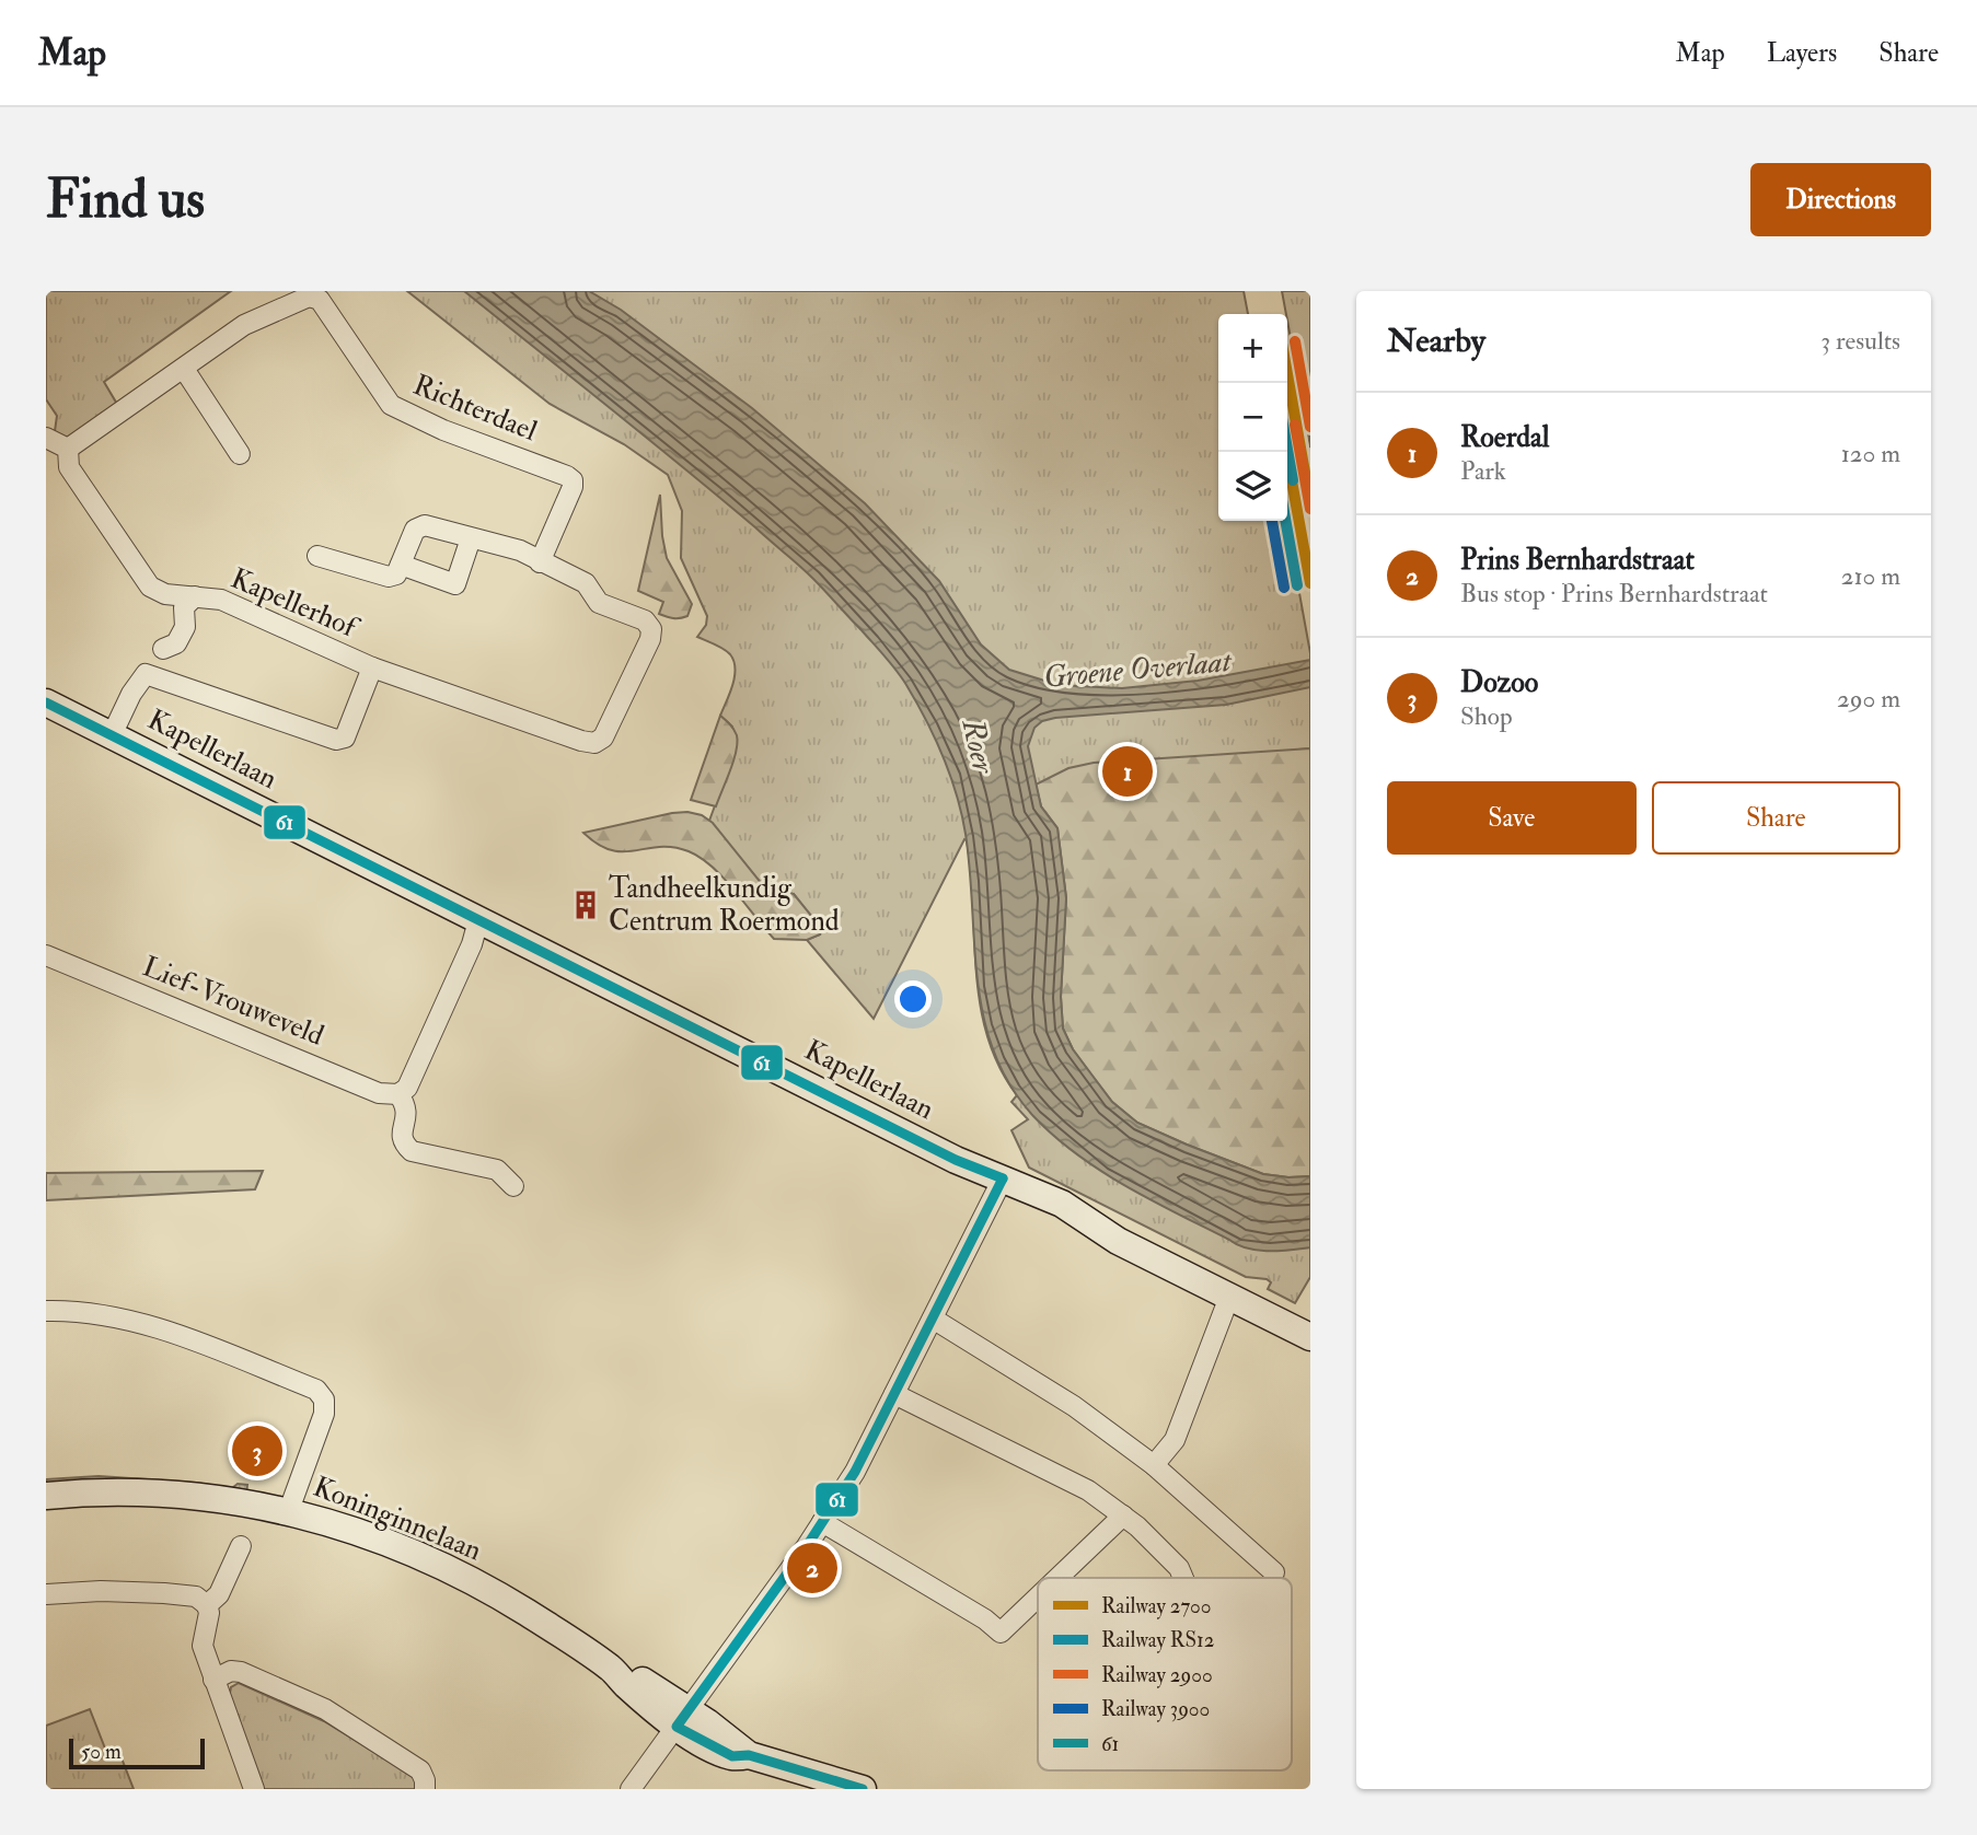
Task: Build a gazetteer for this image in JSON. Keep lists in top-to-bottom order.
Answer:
{
  "streets": {
    "street": [
      "Richterdael",
      "Kapellerhof",
      "Kapellerlaan",
      "Lief-Vrouweveld",
      "Koninginnelaan"
    ]
  },
  "crossings": [
    ["Richterdael", "Kapellerhof"],
    ["Kapellerhof", "Kapellerlaan"]
  ],
  "water": ["Groene Overlaat", "Roer"],
  "places": {
    "building": ["Tandheelkundig Centrum Roermond"]
  },
  "lines": [
    "rail line 2900",
    "rail line 2700",
    "rail line RS12",
    "rail line 3900",
    "transit line 61"
  ],
  "legend": [
    "Railway 2700",
    "Railway RS12",
    "Railway 2900",
    "Railway 3900",
    "61"
  ],
  "scale_bar": "50 m",
  "page": {
    "header": "Map",
    "nav": ["Map", "Layers", "Share"],
    "buttons": [
      "Directions",
      ["Save", "Share"]
    ],
    "title": "Find us",
    "heading": ["Nearby", "3 results"],
    "map_buttons": ["+", "−"],
    "list": [
      {
        "mark": "1",
        "name": "Roerdal",
        "note": "Park",
        "value": "120 m"
      },
      {
        "mark": "2",
        "name": "Prins Bernhardstraat",
        "note": "Bus stop · Prins Bernhardstraat",
        "value": "210 m"
      },
      {
        "mark": "3",
        "name": "Dozoo",
        "note": "Shop",
        "value": "290 m"
      }
    ],
    "pins": ["1", "3", "2"],
    "scale": "50 m"
  }
}
